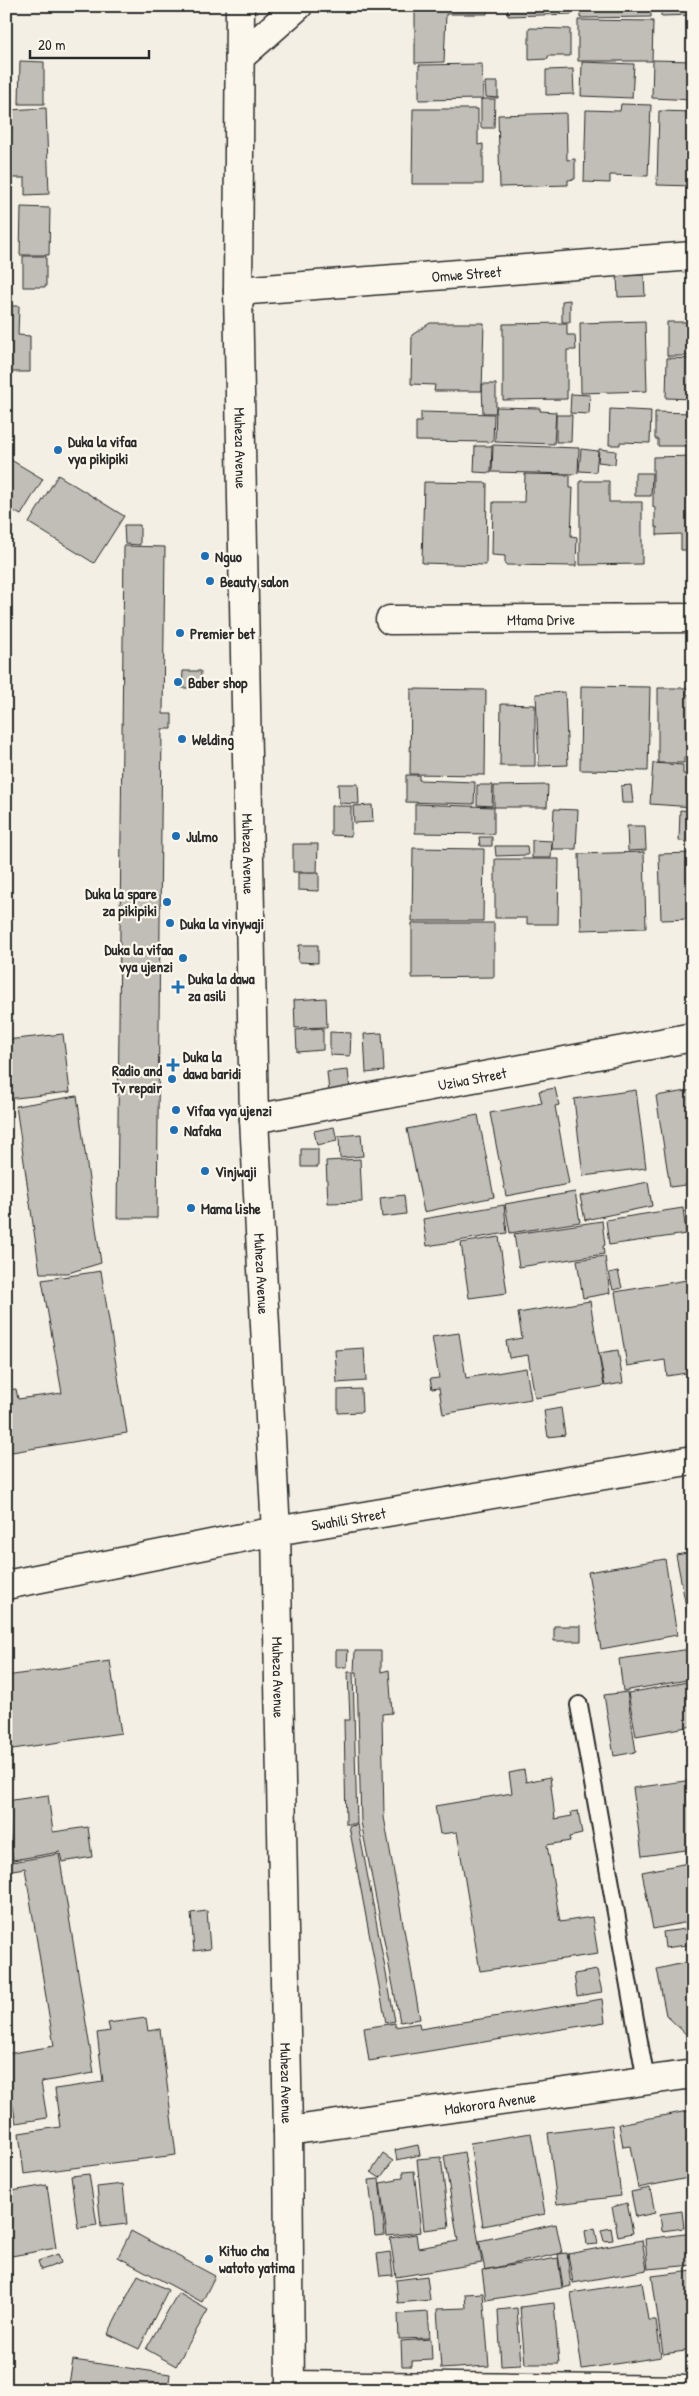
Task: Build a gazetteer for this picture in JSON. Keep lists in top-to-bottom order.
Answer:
{
  "streets": {
    "street": [
      "Omwe Street",
      "Muheza Avenue",
      "Mtama Drive",
      "Uziwa Street",
      "Swahili Street",
      "Makorora Avenue"
    ]
  },
  "crossings": [
    ["Omwe Street", "Muheza Avenue"],
    ["Muheza Avenue", "Uziwa Street"],
    ["Muheza Avenue", "Swahili Street"],
    ["Muheza Avenue", "Makorora Avenue"]
  ],
  "places": {
    "other": [
      "Duka la vifaa vya pikipiki",
      "Nguo",
      "Beauty salon",
      "Premier bet",
      "Baber shop",
      "Welding",
      "Julmo",
      "Duka la spare za pikipiki",
      "Duka la vinywaji",
      "Duka la vifaa vya ujenzi",
      "Radio and Tv repair",
      "Vifaa vya ujenzi",
      "Nafaka",
      "Vinjwaji",
      "Mama lishe",
      "Kituo cha watoto yatima"
    ],
    "health": ["Duka la dawa za asili", "Duka la dawa baridi"]
  },
  "scale_bar": "20 m"
}
